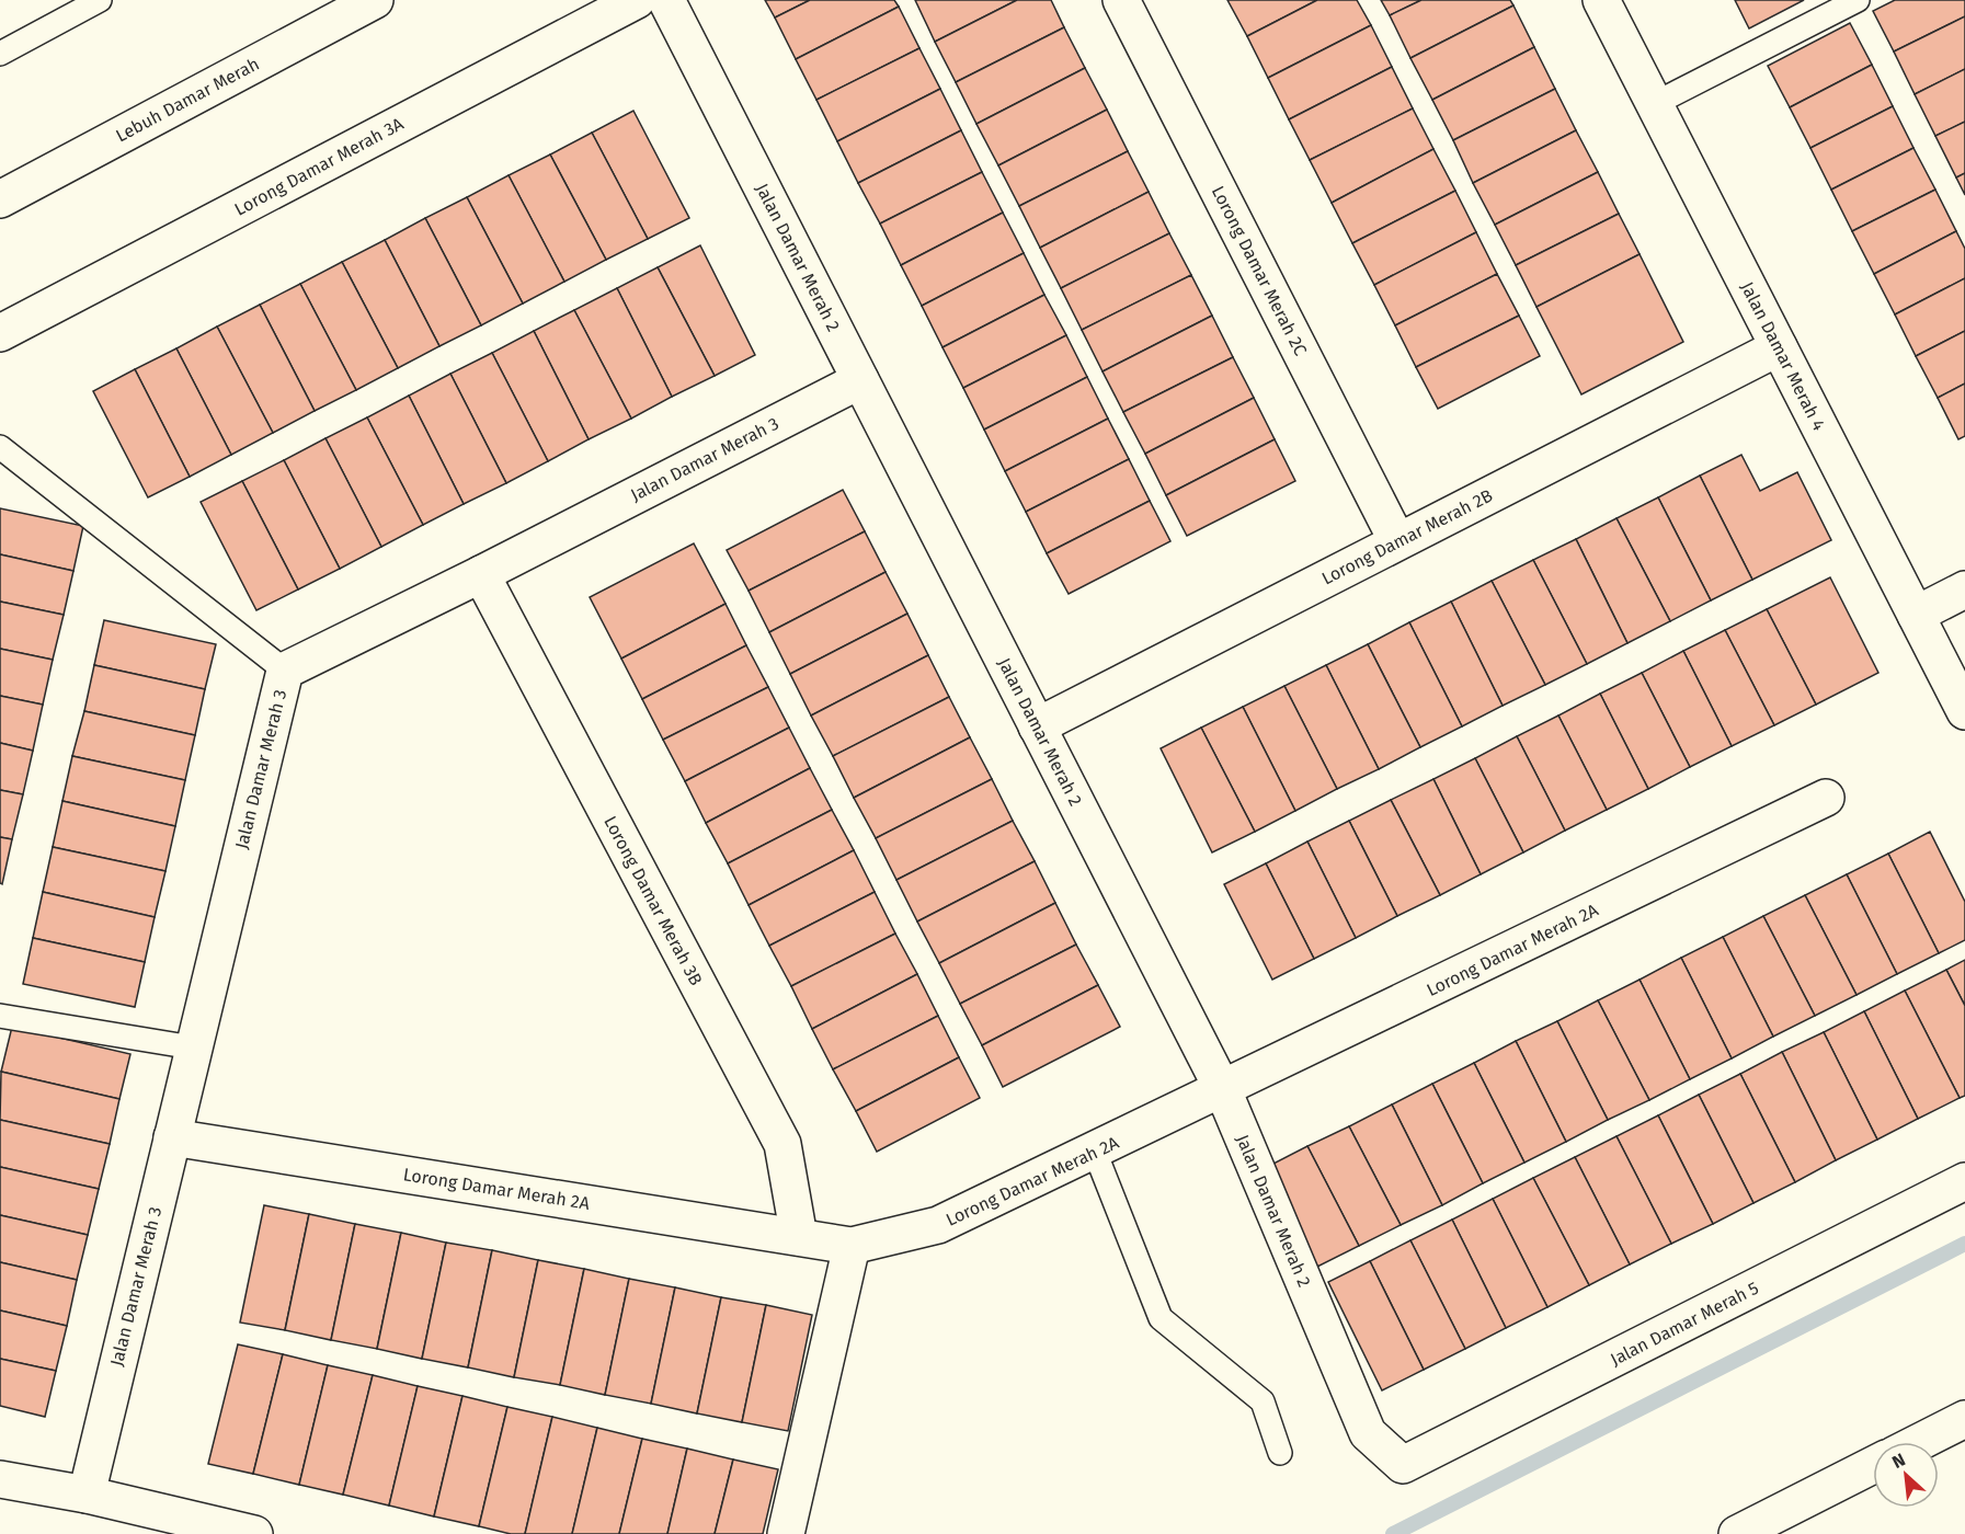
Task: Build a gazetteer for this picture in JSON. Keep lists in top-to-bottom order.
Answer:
{
  "streets": {
    "street": [
      "Lebuh Damar Merah",
      "Lorong Damar Merah 3A",
      "Jalan Damar Merah 2",
      "Lorong Damar Merah 2C",
      "Jalan Damar Merah 4",
      "Jalan Damar Merah 3",
      "Lorong Damar Merah 2B",
      "Lorong Damar Merah 3B",
      "Lorong Damar Merah 2A",
      "Jalan Damar Merah 5"
    ]
  },
  "crossings": [
    ["Jalan Damar Merah 2", "Jalan Damar Merah 3"],
    ["Jalan Damar Merah 2", "Lorong Damar Merah 2B"],
    ["Jalan Damar Merah 2", "Lorong Damar Merah 2A"],
    ["Jalan Damar Merah 2", "Jalan Damar Merah 5"],
    ["Lorong Damar Merah 2C", "Lorong Damar Merah 2B"],
    ["Jalan Damar Merah 4", "Lorong Damar Merah 2B"],
    ["Jalan Damar Merah 3", "Lorong Damar Merah 3B"],
    ["Jalan Damar Merah 3", "Lorong Damar Merah 2A"],
    ["Lorong Damar Merah 3B", "Lorong Damar Merah 2A"]
  ],
  "north": "top left"
}
